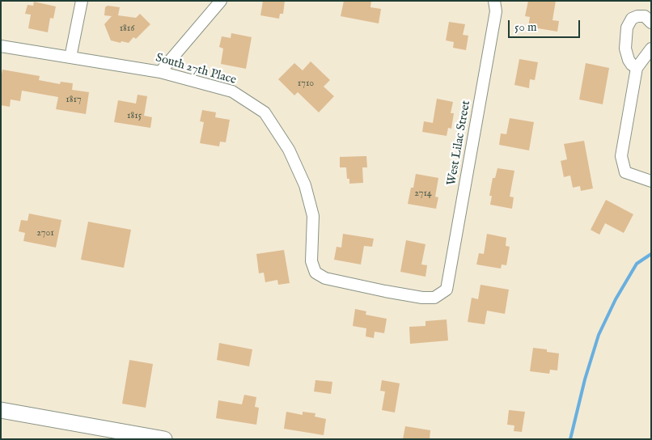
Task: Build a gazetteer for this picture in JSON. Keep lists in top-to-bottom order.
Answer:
{
  "streets": {
    "street": ["South 27th Place", "West Lilac Street"]
  },
  "crossings": [
    ["South 27th Place", "West Lilac Street"]
  ],
  "house_numbers": [
    "1816",
    "1710",
    "1817",
    "1815",
    "2714",
    "2701"
  ],
  "scale_bar": "50 m"
}
